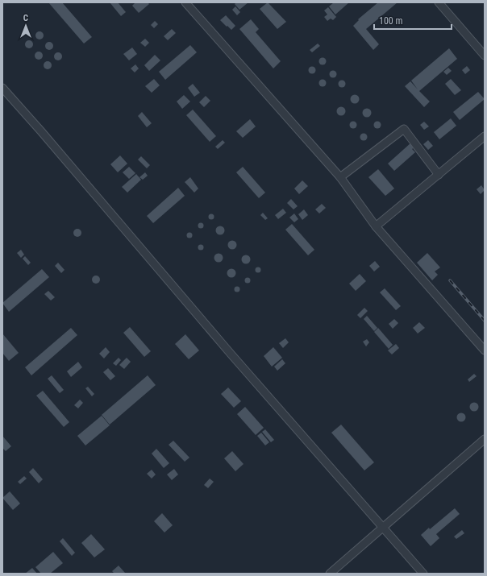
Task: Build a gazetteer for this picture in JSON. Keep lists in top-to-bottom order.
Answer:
{
  "scale_bar": "100 m",
  "north": "top"
}
